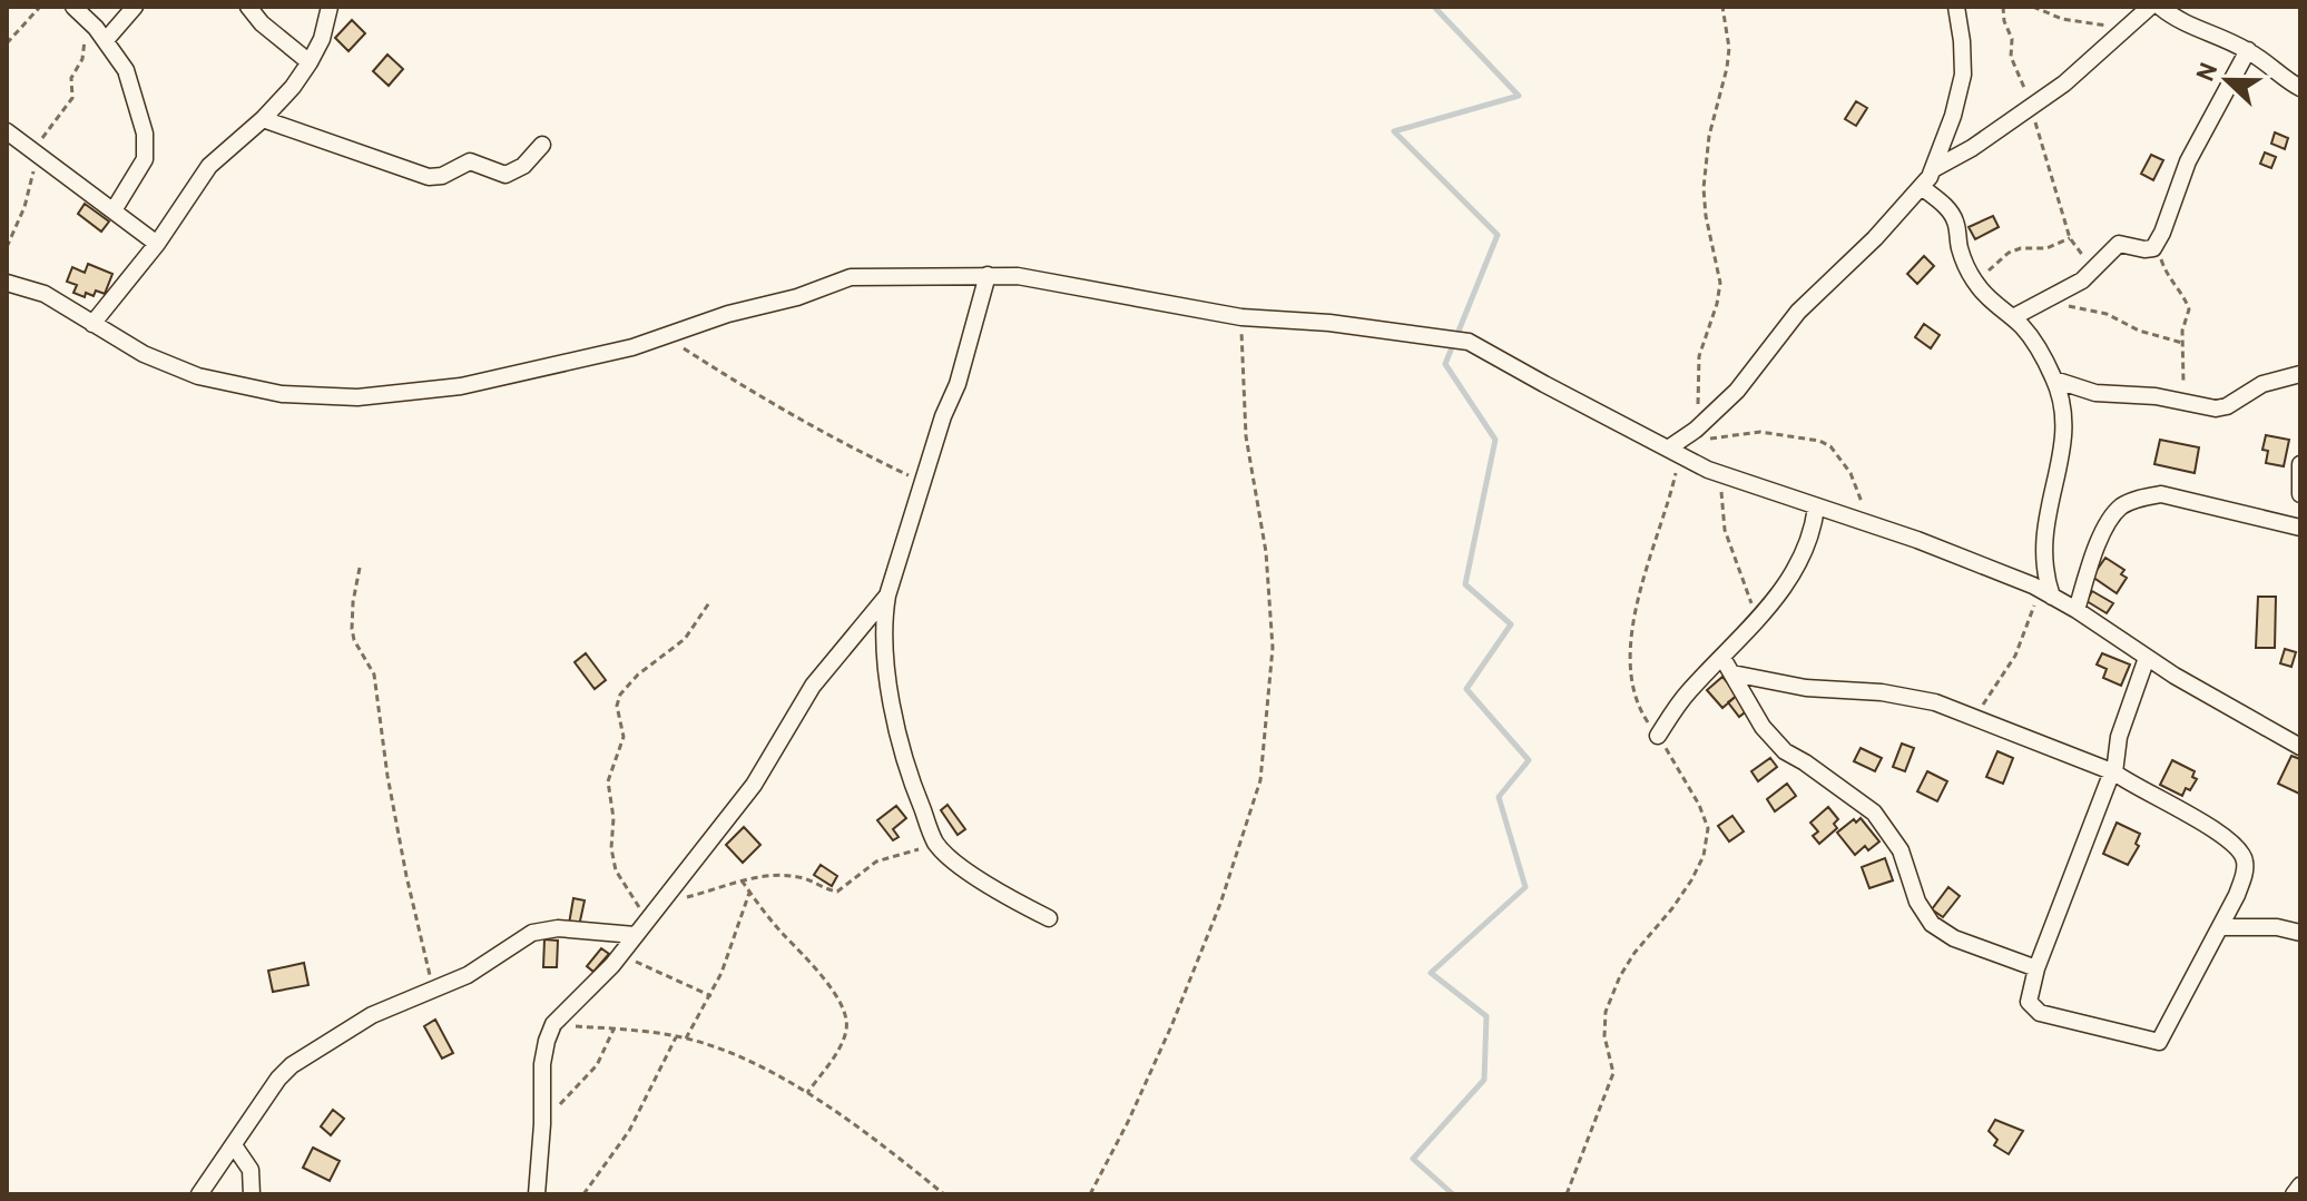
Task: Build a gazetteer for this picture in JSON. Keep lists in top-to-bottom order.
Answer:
{
  "north": "left"
}
